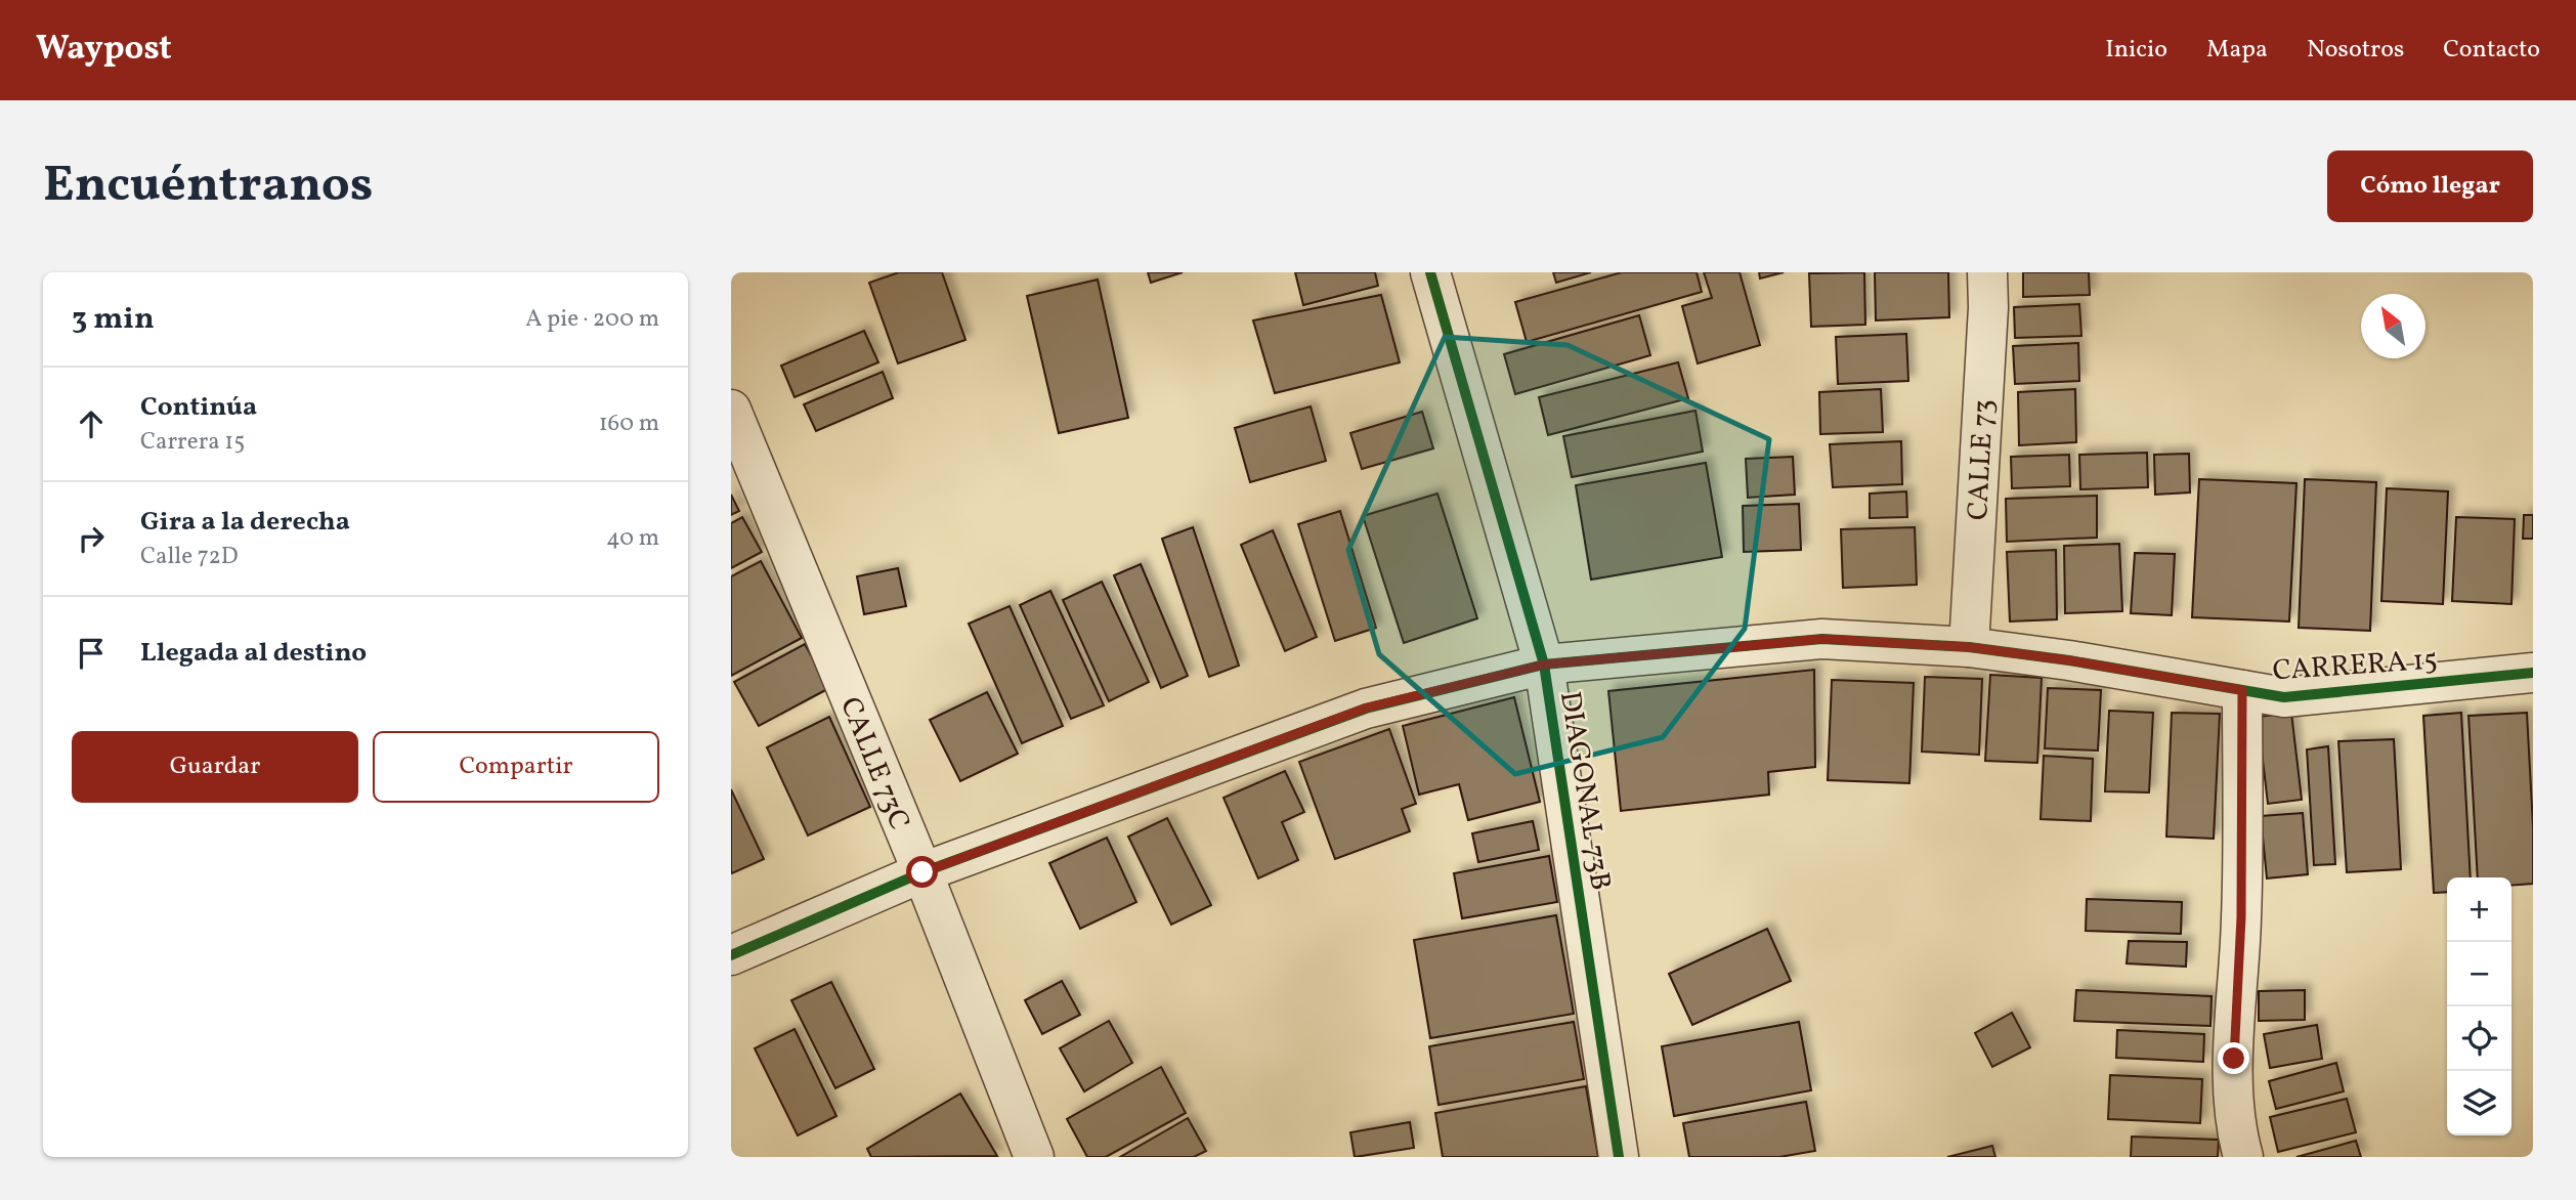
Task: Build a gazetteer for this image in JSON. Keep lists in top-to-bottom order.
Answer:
{
  "streets": {
    "street": [
      "CALLE 73",
      "CARRERA 15",
      "CALLE 73C",
      "DIAGONAL 73B"
    ]
  },
  "crossings": [
    ["CALLE 73", "CARRERA 15"],
    ["CARRERA 15", "CALLE 73C"],
    ["CARRERA 15", "DIAGONAL 73B"]
  ],
  "north": "top left",
  "page": {
    "header": "Waypost",
    "nav": [
      "Inicio",
      "Mapa",
      "Nosotros",
      "Contacto"
    ],
    "buttons": [
      "Cómo llegar",
      ["Guardar", "Compartir"]
    ],
    "title": "Encuéntranos",
    "heading": ["3 min", "A pie · 200 m"],
    "list": [
      ["Continúa", "Carrera 15", "160 m"],
      ["Gira a la derecha", "Calle 72D", "40 m"],
      "Llegada al destino"
    ],
    "map_buttons": ["+", "−"]
  }
}
